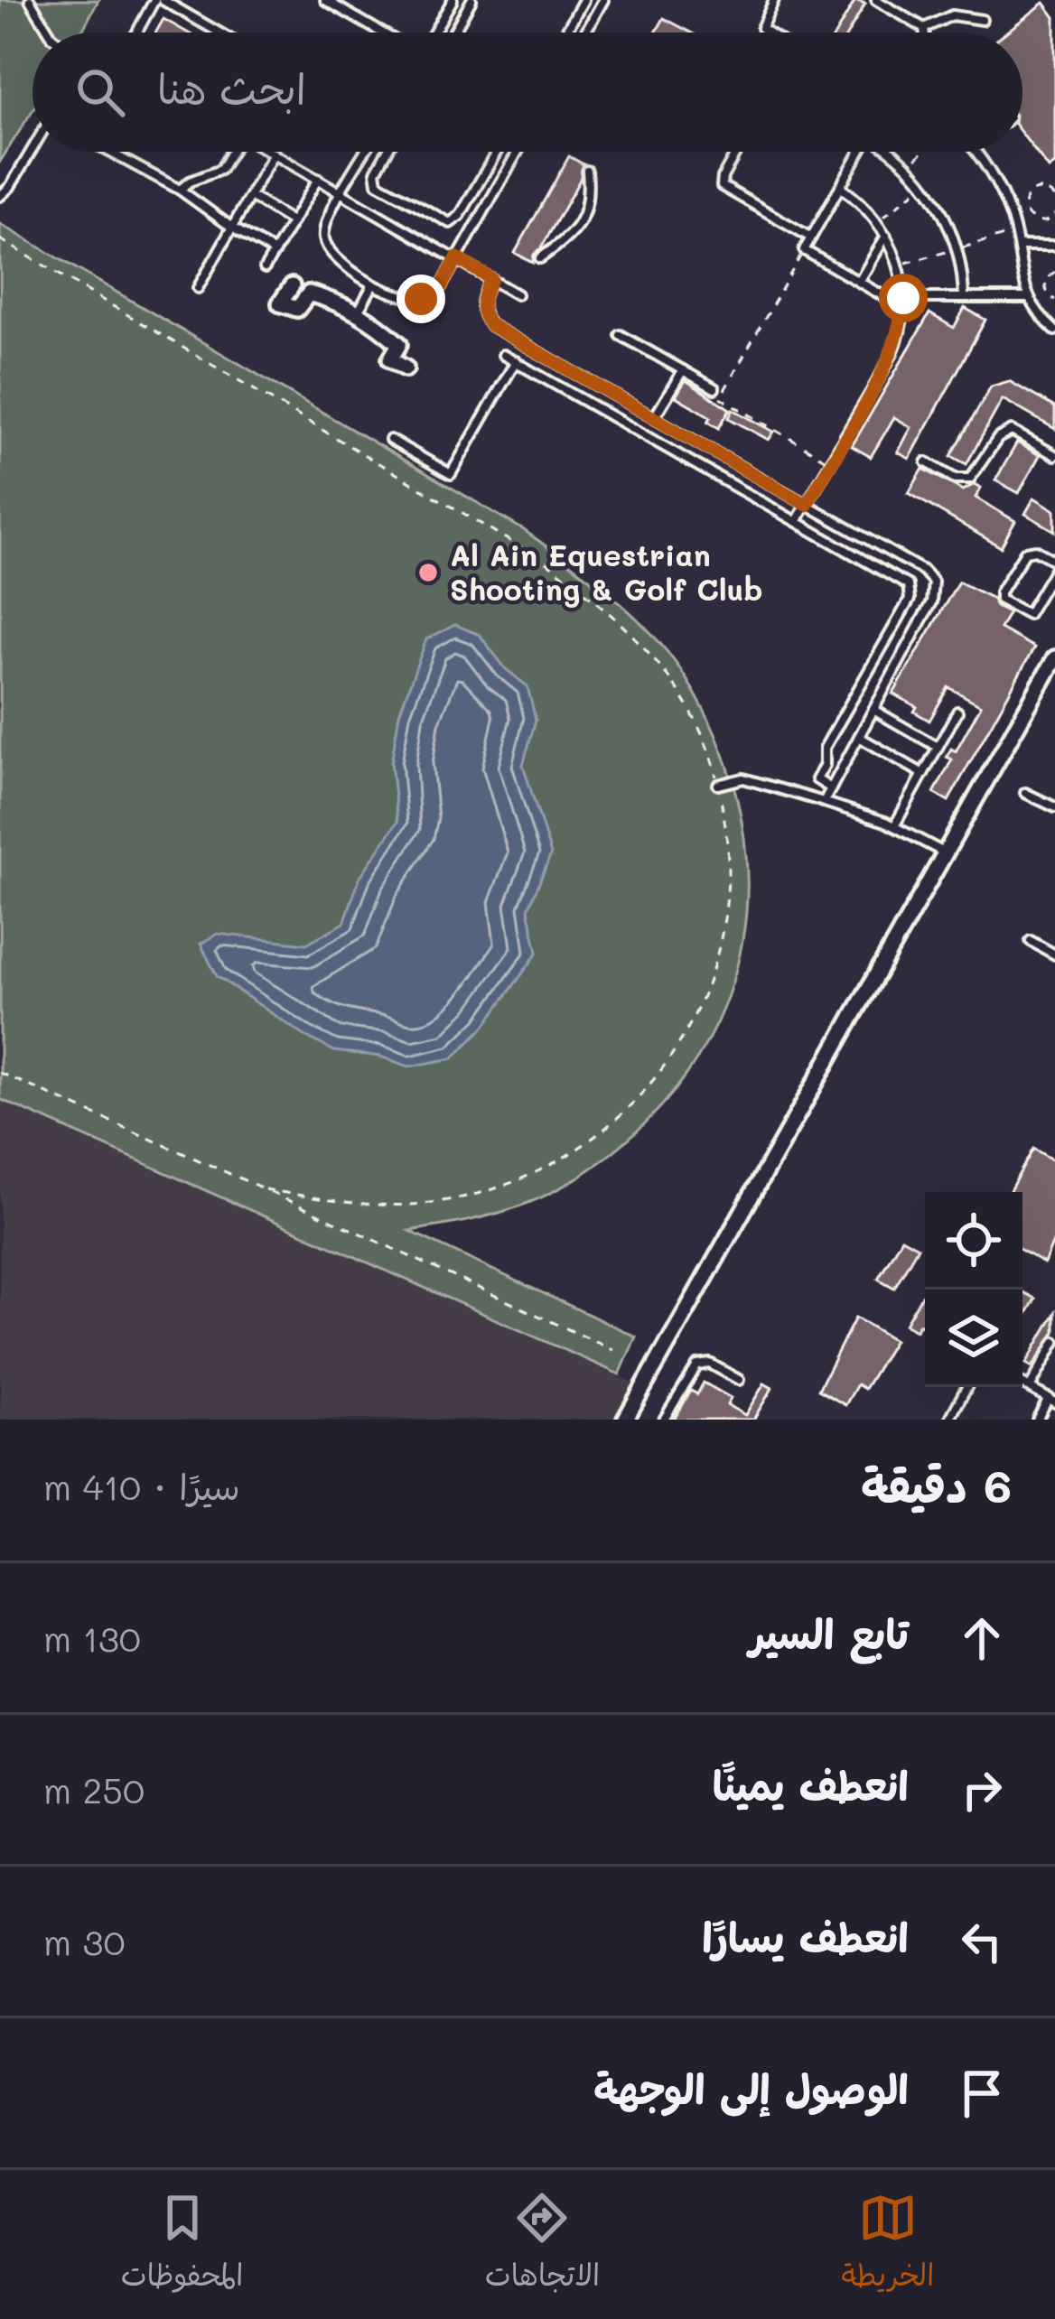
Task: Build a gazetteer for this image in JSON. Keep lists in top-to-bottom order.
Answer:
{
  "places": ["Al Ain Equestrian Shooting & Golf Club"],
  "page": {
    "search": "ابحث هنا",
    "heading": ["6 دقيقة", "سيرًا · 410 m"],
    "list": [
      ["تابع السير", "130 m"],
      ["انعطف يمينًا", "250 m"],
      ["انعطف يسارًا", "30 m"],
      "الوصول إلى الوجهة"
    ],
    "nav": ["الخريطة", "الاتجاهات", "المحفوظات"]
  }
}
